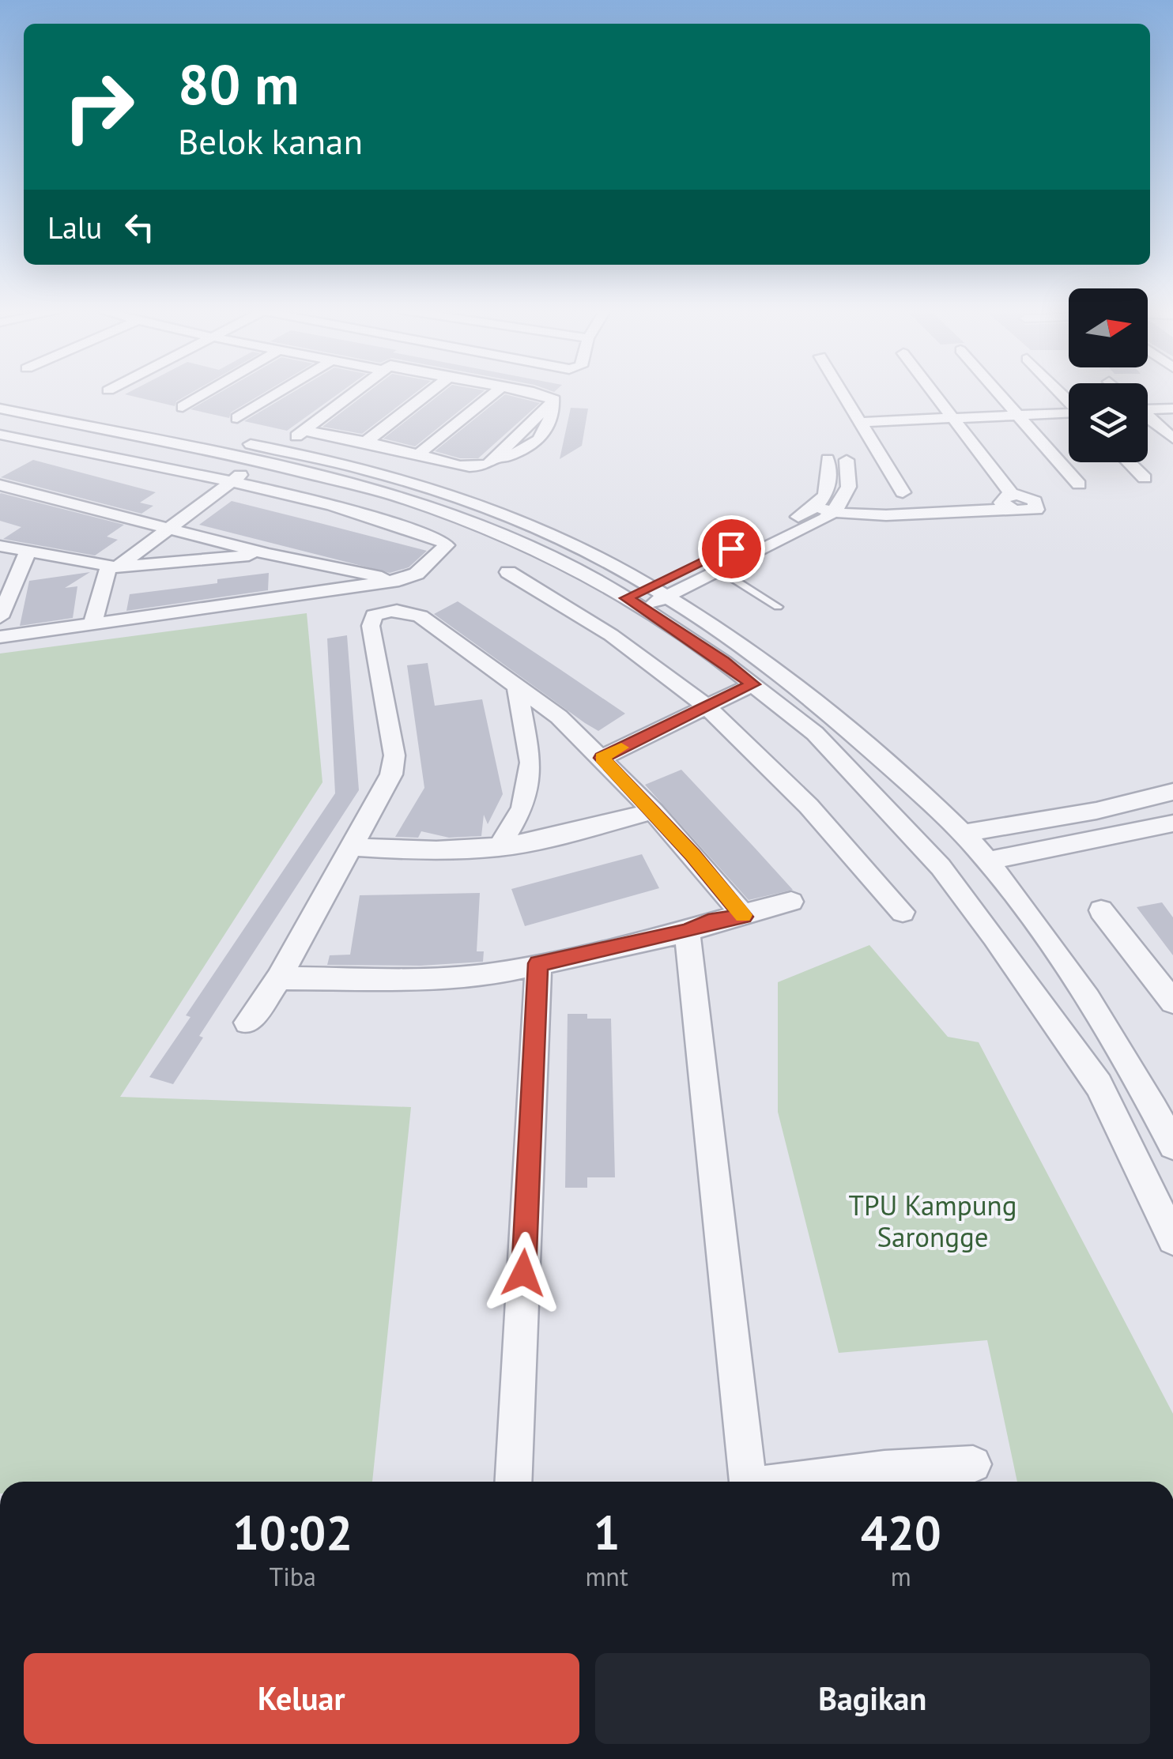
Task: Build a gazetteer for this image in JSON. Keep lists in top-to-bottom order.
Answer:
{
  "parks": ["TPU Kampung Sarongge"],
  "north": "right",
  "page": {
    "turn": ["80 m", "Belok kanan"],
    "then": "Lalu",
    "eta": [
      "10:02",
      "Tiba",
      "1",
      "mnt",
      "420",
      "m"
    ],
    "buttons": ["Keluar", "Bagikan"]
  }
}
